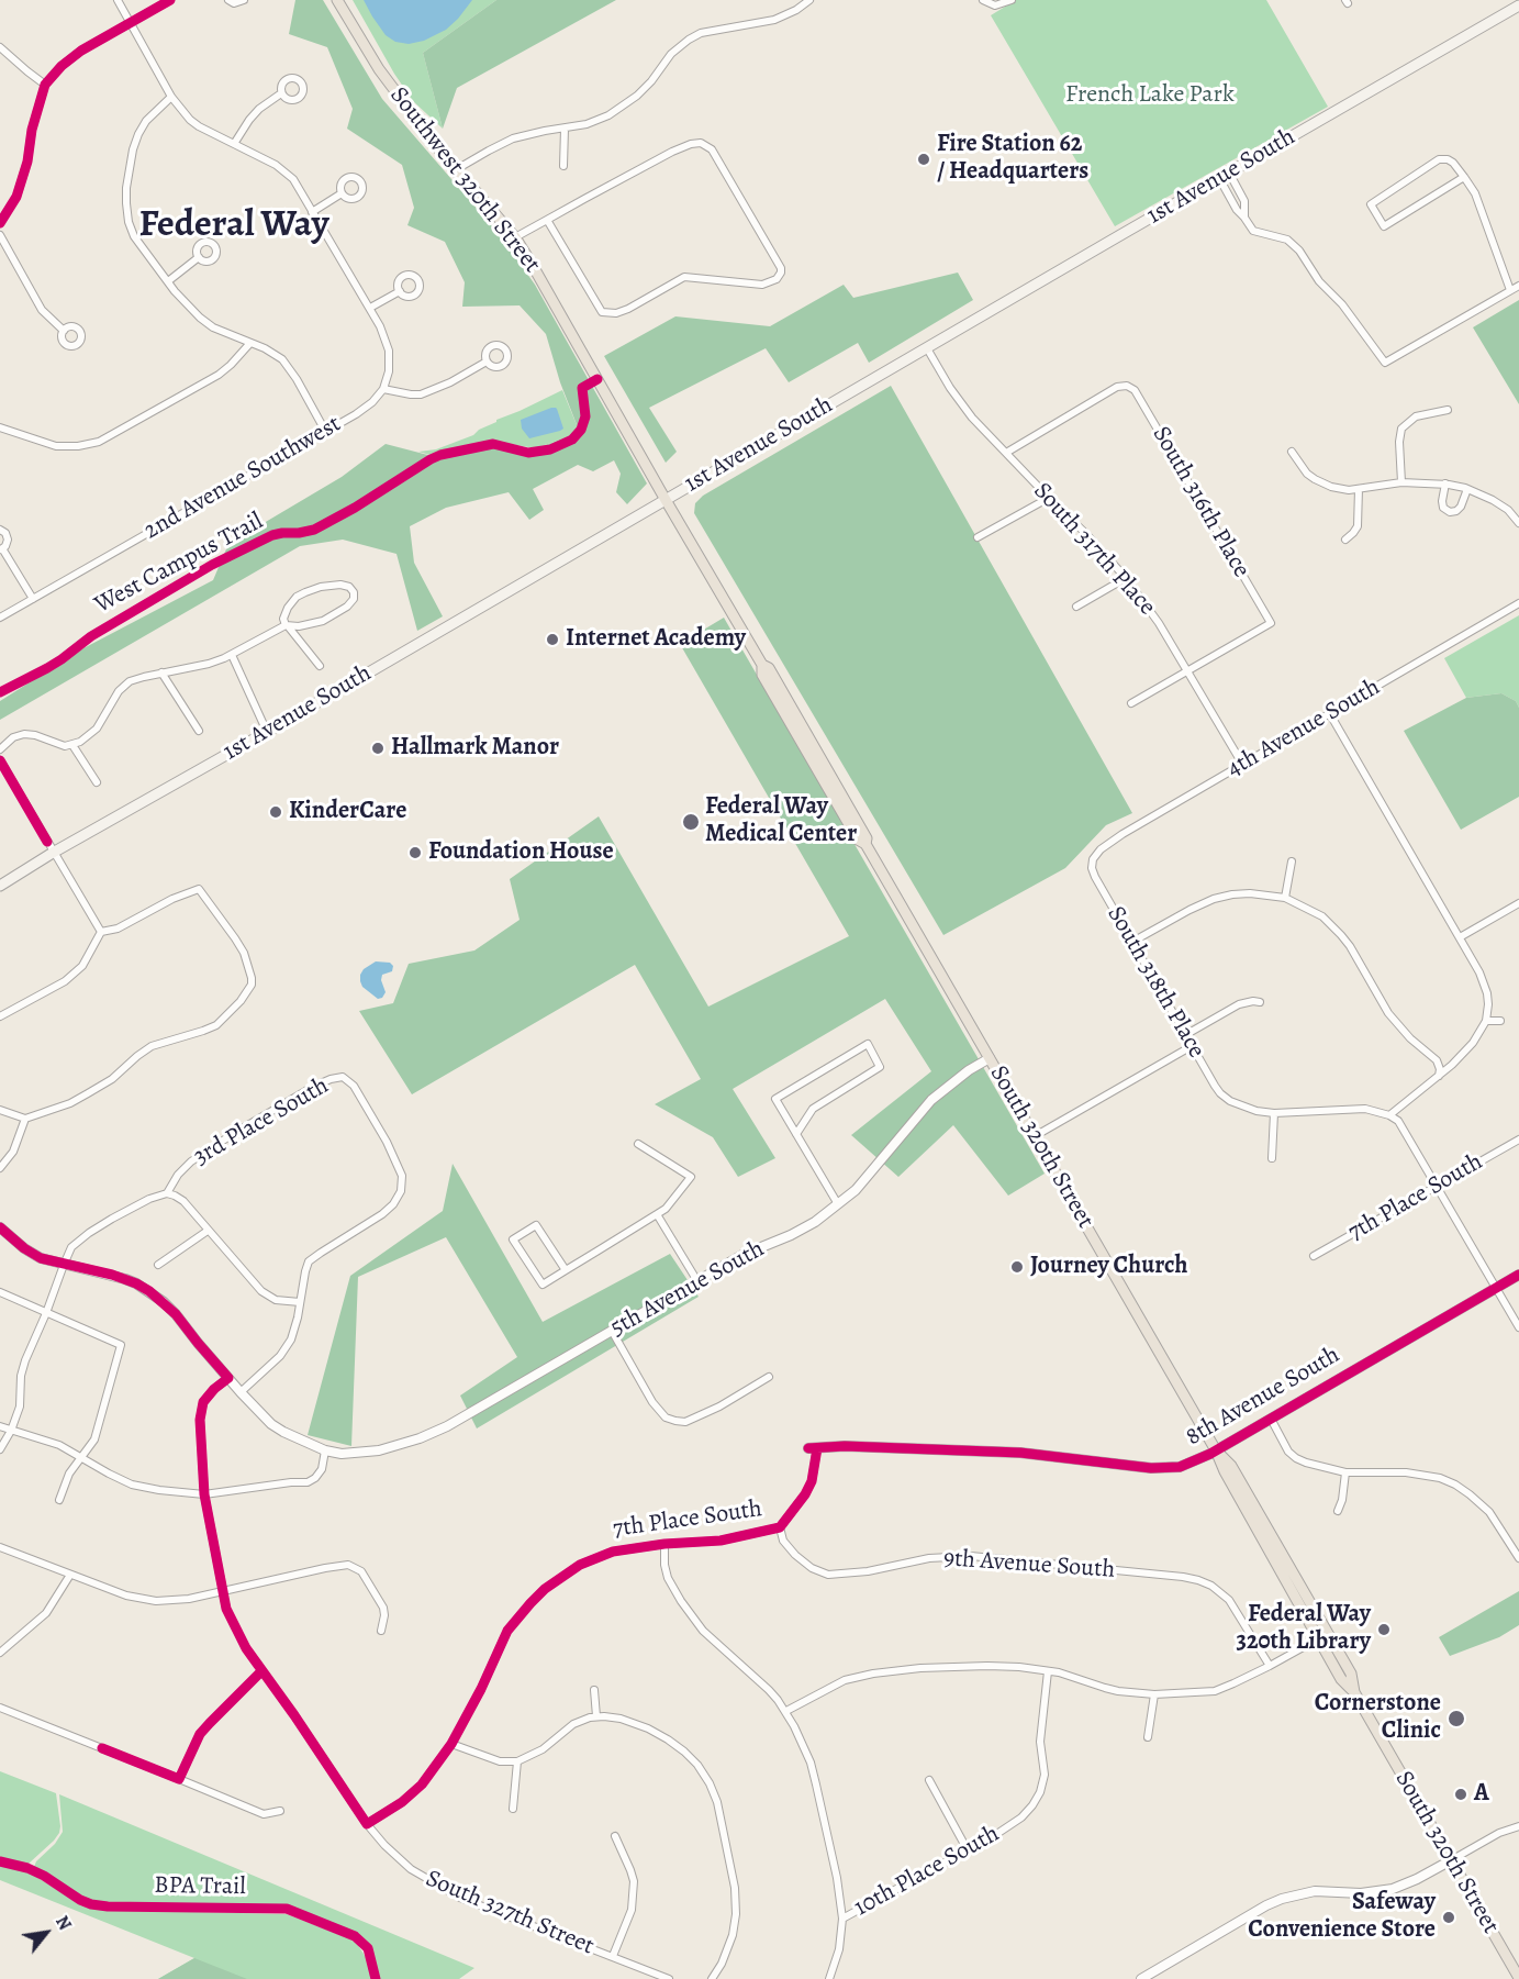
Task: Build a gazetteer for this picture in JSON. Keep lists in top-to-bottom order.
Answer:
{
  "streets": {
    "main road": ["1st Avenue South", "Southwest 320th Street", "South 320th Street"],
    "street": [
      "2nd Avenue Southwest",
      "South 316th Place",
      "South 317th Place",
      "4th Avenue South",
      "South 318th Place",
      "3rd Place South",
      "7th Place South",
      "5th Avenue South",
      "8th Avenue South",
      "9th Avenue South",
      "10th Place South",
      "South 327th Street"
    ],
    "cycle path": ["West Campus Trail", "BPA Trail"]
  },
  "crossings": [
    ["1st Avenue South", "Southwest 320th Street"],
    ["1st Avenue South", "South 317th Place"],
    ["1st Avenue South", "South 320th Street"],
    ["Southwest 320th Street", "South 320th Street"],
    ["South 316th Place", "South 317th Place"],
    ["South 317th Place", "4th Avenue South"],
    ["4th Avenue South", "South 318th Place"],
    ["South 320th Street", "5th Avenue South"],
    ["South 320th Street", "8th Avenue South"],
    ["7th Place South", "8th Avenue South"],
    ["7th Place South", "9th Avenue South"],
    ["7th Place South", "South 327th Street"],
    ["5th Avenue South", "South 327th Street"]
  ],
  "districts": ["Federal Way"],
  "parks": ["French Lake Park"],
  "places": [
    "Fire Station 62 / Headquarters",
    "Internet Academy",
    "Hallmark Manor",
    "KinderCare",
    "Federal Way Medical Center",
    "Foundation House",
    "Journey Church",
    "Federal Way 320th Library",
    "Cornerstone Clinic",
    "A",
    "Safeway Convenience Store"
  ],
  "north": "top right"
}
